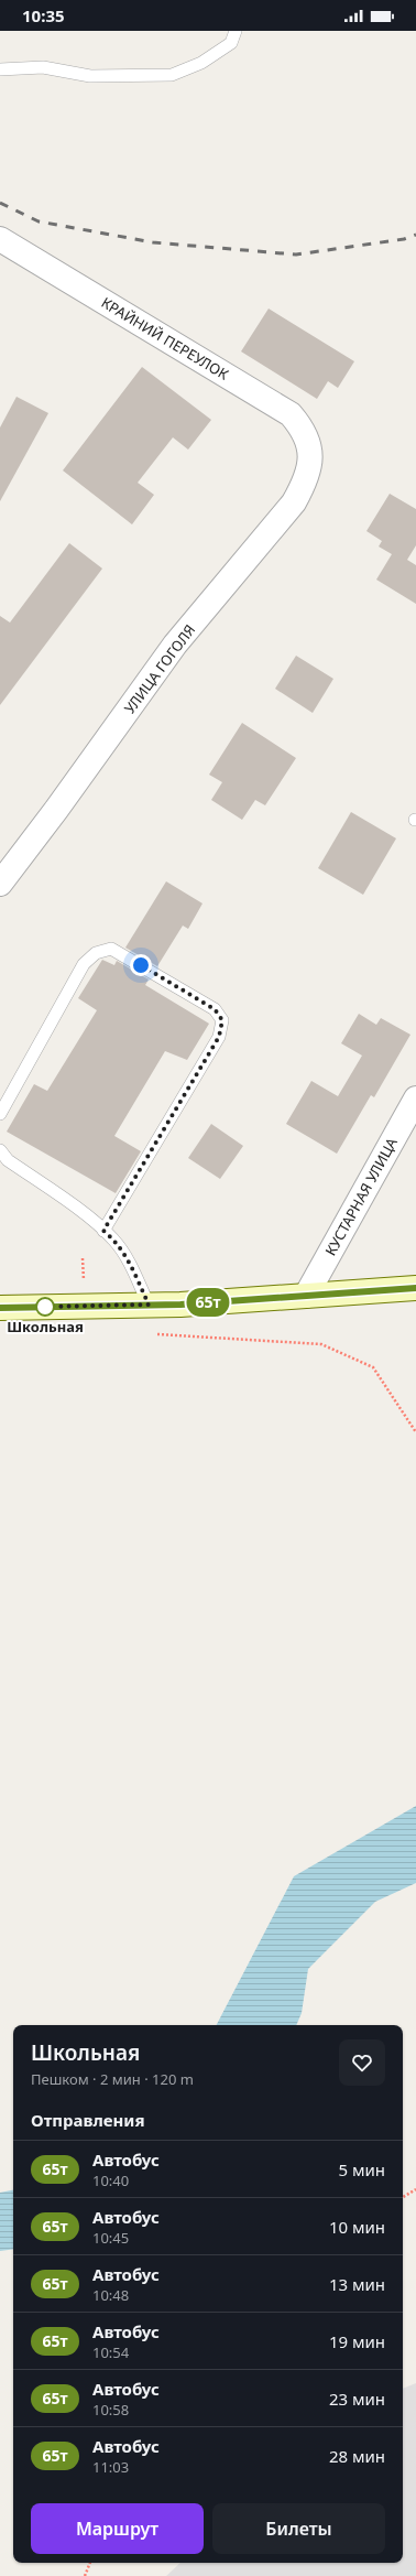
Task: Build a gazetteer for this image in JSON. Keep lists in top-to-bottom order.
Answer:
{
  "streets": {
    "street": ["КРАЙНИЙ ПЕРЕУЛОК", "УЛИЦА ГОГОЛЯ", "КУСТАРНАЯ УЛИЦА"]
  },
  "crossings": [
    ["КРАЙНИЙ ПЕРЕУЛОК", "УЛИЦА ГОГОЛЯ"]
  ],
  "places": ["Школьная"],
  "lines": ["bus line 65т"],
  "page": {
    "status": "10:35",
    "on_map": "65т",
    "heading": [
      ["Школьная", "Пешком · 2 мин · 120 m"],
      "Отправления"
    ],
    "list": [
      {
        "mark": "65т",
        "name": "Автобус",
        "note": "10:40",
        "value": "5 мин"
      },
      {
        "mark": "65т",
        "name": "Автобус",
        "note": "10:45",
        "value": "10 мин"
      },
      {
        "mark": "65т",
        "name": "Автобус",
        "note": "10:48",
        "value": "13 мин"
      },
      {
        "mark": "65т",
        "name": "Автобус",
        "note": "10:54",
        "value": "19 мин"
      },
      {
        "mark": "65т",
        "name": "Автобус",
        "note": "10:58",
        "value": "23 мин"
      },
      {
        "mark": "65т",
        "name": "Автобус",
        "note": "11:03",
        "value": "28 мин"
      }
    ],
    "buttons": ["Маршрут", "Билеты"]
  }
}
